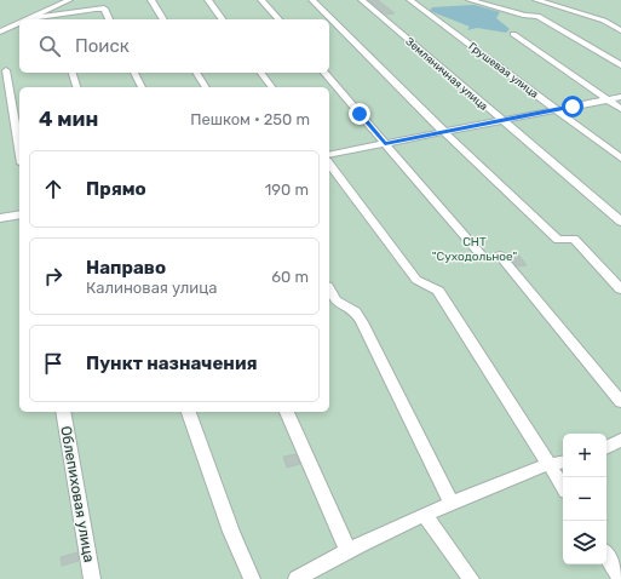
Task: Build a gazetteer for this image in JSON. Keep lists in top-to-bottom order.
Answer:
{
  "streets": {
    "street": ["Грушевая улица", "Земляничная улица", "Облепиховая улица"]
  },
  "parks": ["СНТ \"Суходольное\""],
  "page": {
    "search": "Поиск",
    "heading": ["4 мин", "Пешком · 250 m"],
    "list": [
      ["Прямо", "190 m"],
      ["Направо", "Калиновая улица", "60 m"],
      "Пункт назначения"
    ],
    "map_buttons": ["+", "−"]
  }
}
